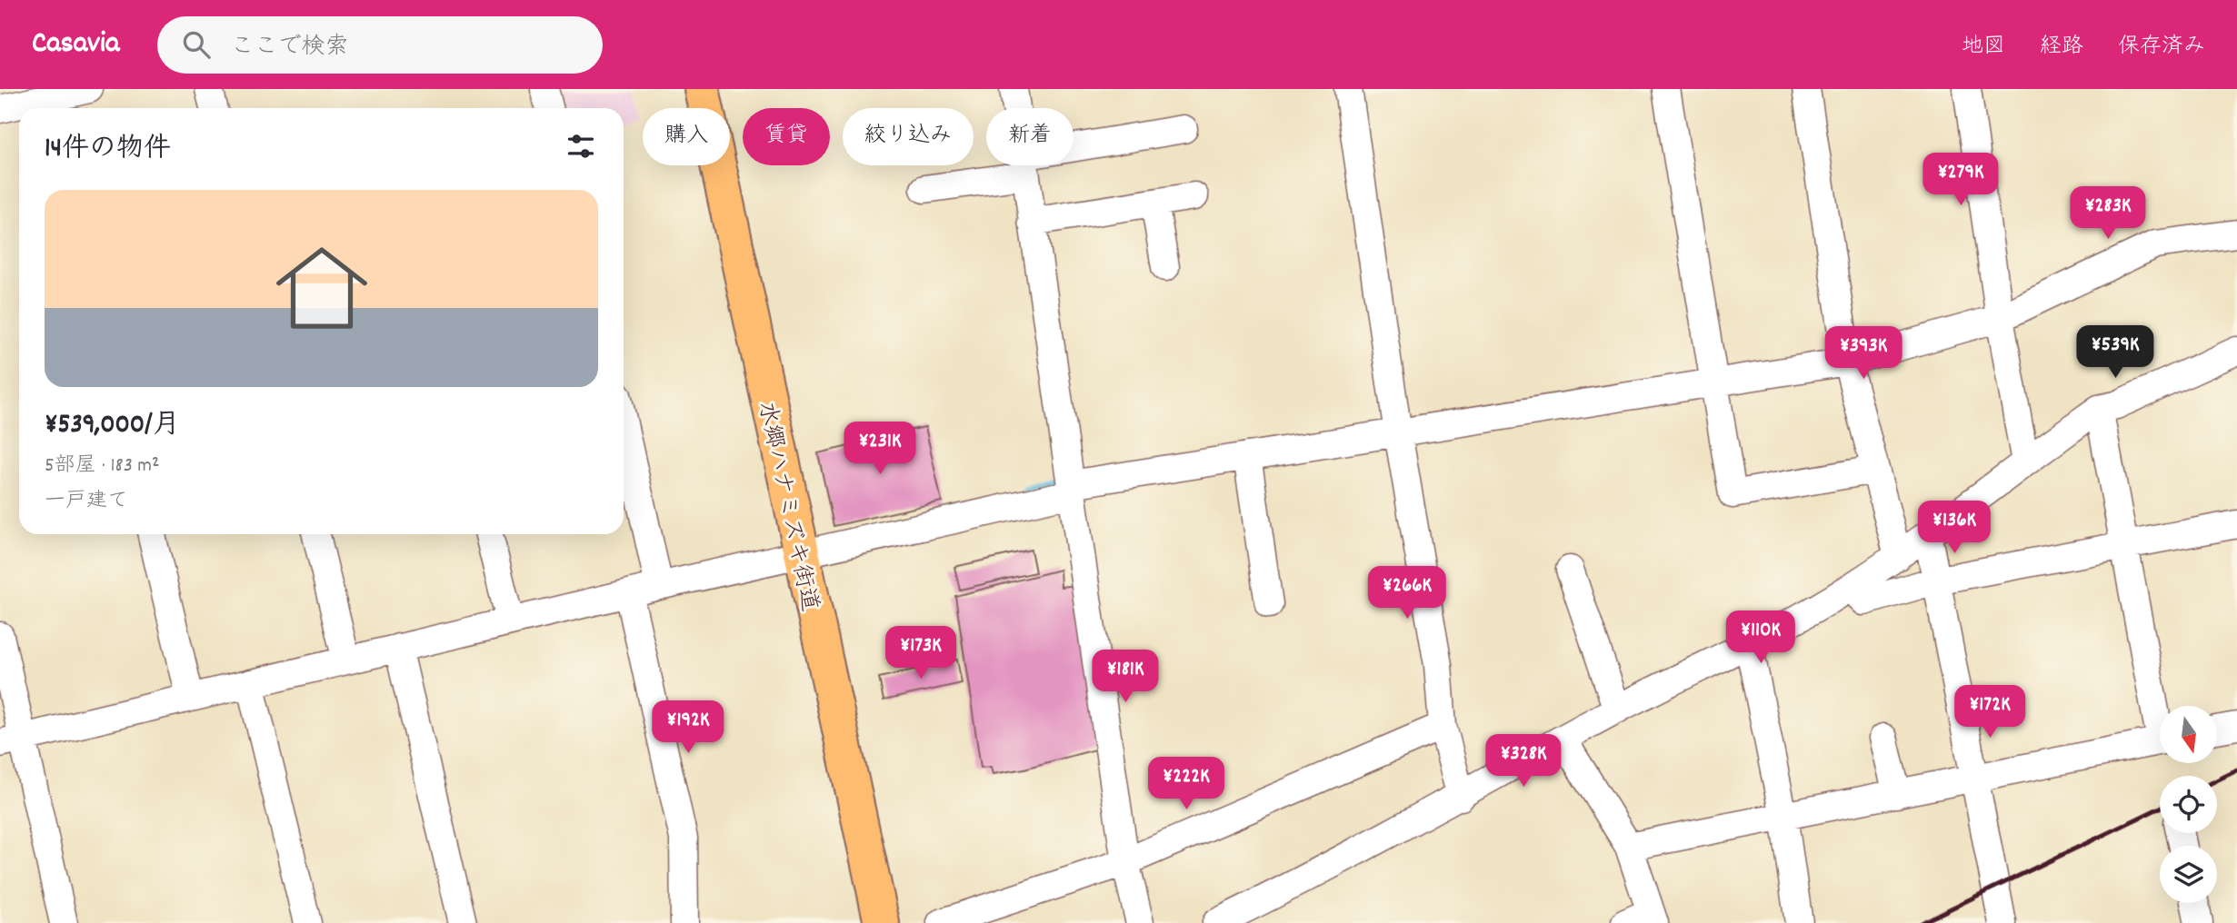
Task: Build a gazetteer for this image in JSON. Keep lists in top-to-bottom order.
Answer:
{
  "streets": {
    "main road": ["水郷ハナミズキ街道"]
  },
  "north": "bottom",
  "page": {
    "header": "Casavia",
    "search": "ここで検索",
    "nav": ["地図", "経路", "保存済み"],
    "chip": [
      "購入",
      "賃貸",
      "絞り込み",
      "新着"
    ],
    "heading": "14件の物件",
    "price": [
      "¥279K",
      "¥283K",
      "¥539K",
      "¥393K",
      "¥231K",
      "¥136K",
      "¥266K",
      "¥110K",
      "¥173K",
      "¥181K",
      "¥172K",
      "¥192K",
      "¥328K",
      "¥222K"
    ],
    "list": [
      {
        "name": "¥539,000/月",
        "note": "5部屋 · 183 m² · 一戸建て"
      }
    ]
  }
}
